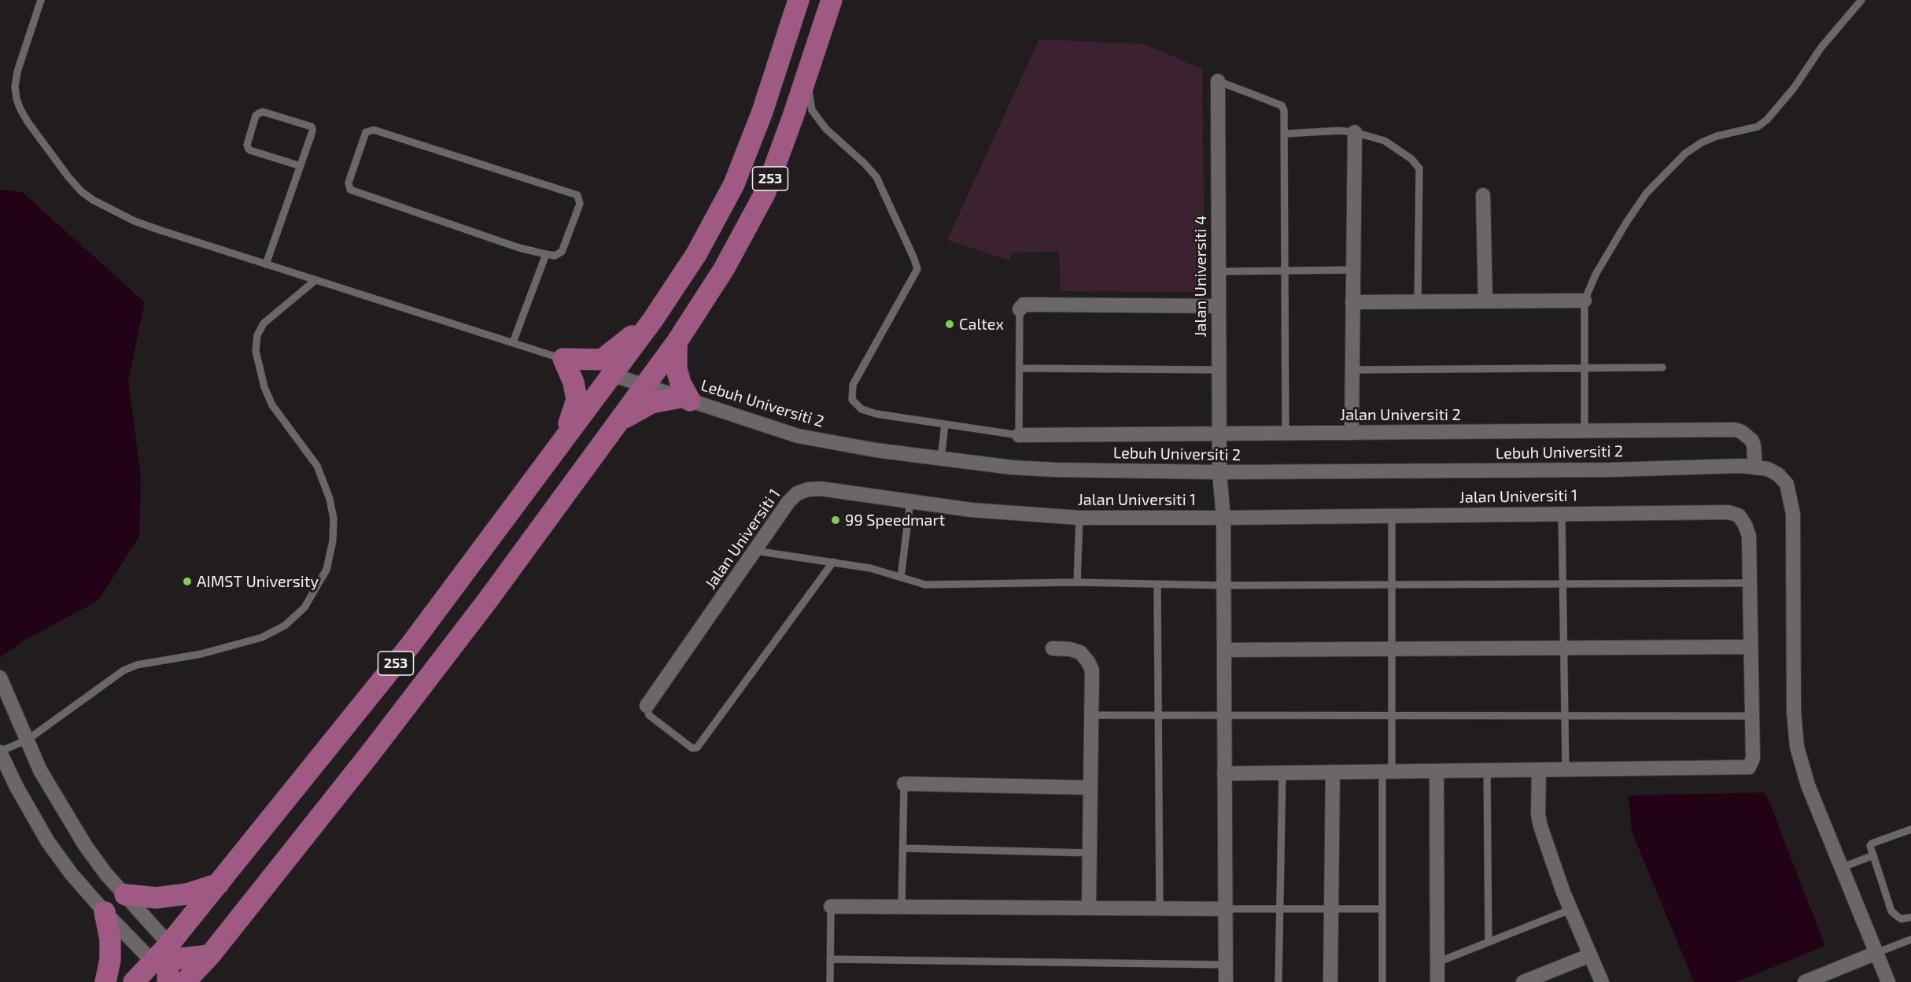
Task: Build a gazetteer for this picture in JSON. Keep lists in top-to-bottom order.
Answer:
{
  "streets": {
    "main road": ["253"],
    "street": [
      "Jalan Universiti 4",
      "Lebuh Universiti 2",
      "Jalan Universiti 2",
      "Jalan Universiti 1"
    ]
  },
  "crossings": [
    ["253", "Lebuh Universiti 2"],
    ["Jalan Universiti 4", "Lebuh Universiti 2"],
    ["Jalan Universiti 4", "Jalan Universiti 2"],
    ["Jalan Universiti 4", "Jalan Universiti 1"],
    ["Lebuh Universiti 2", "Jalan Universiti 2"]
  ],
  "places": ["Caltex", "99 Speedmart", "AIMST University"]
}
